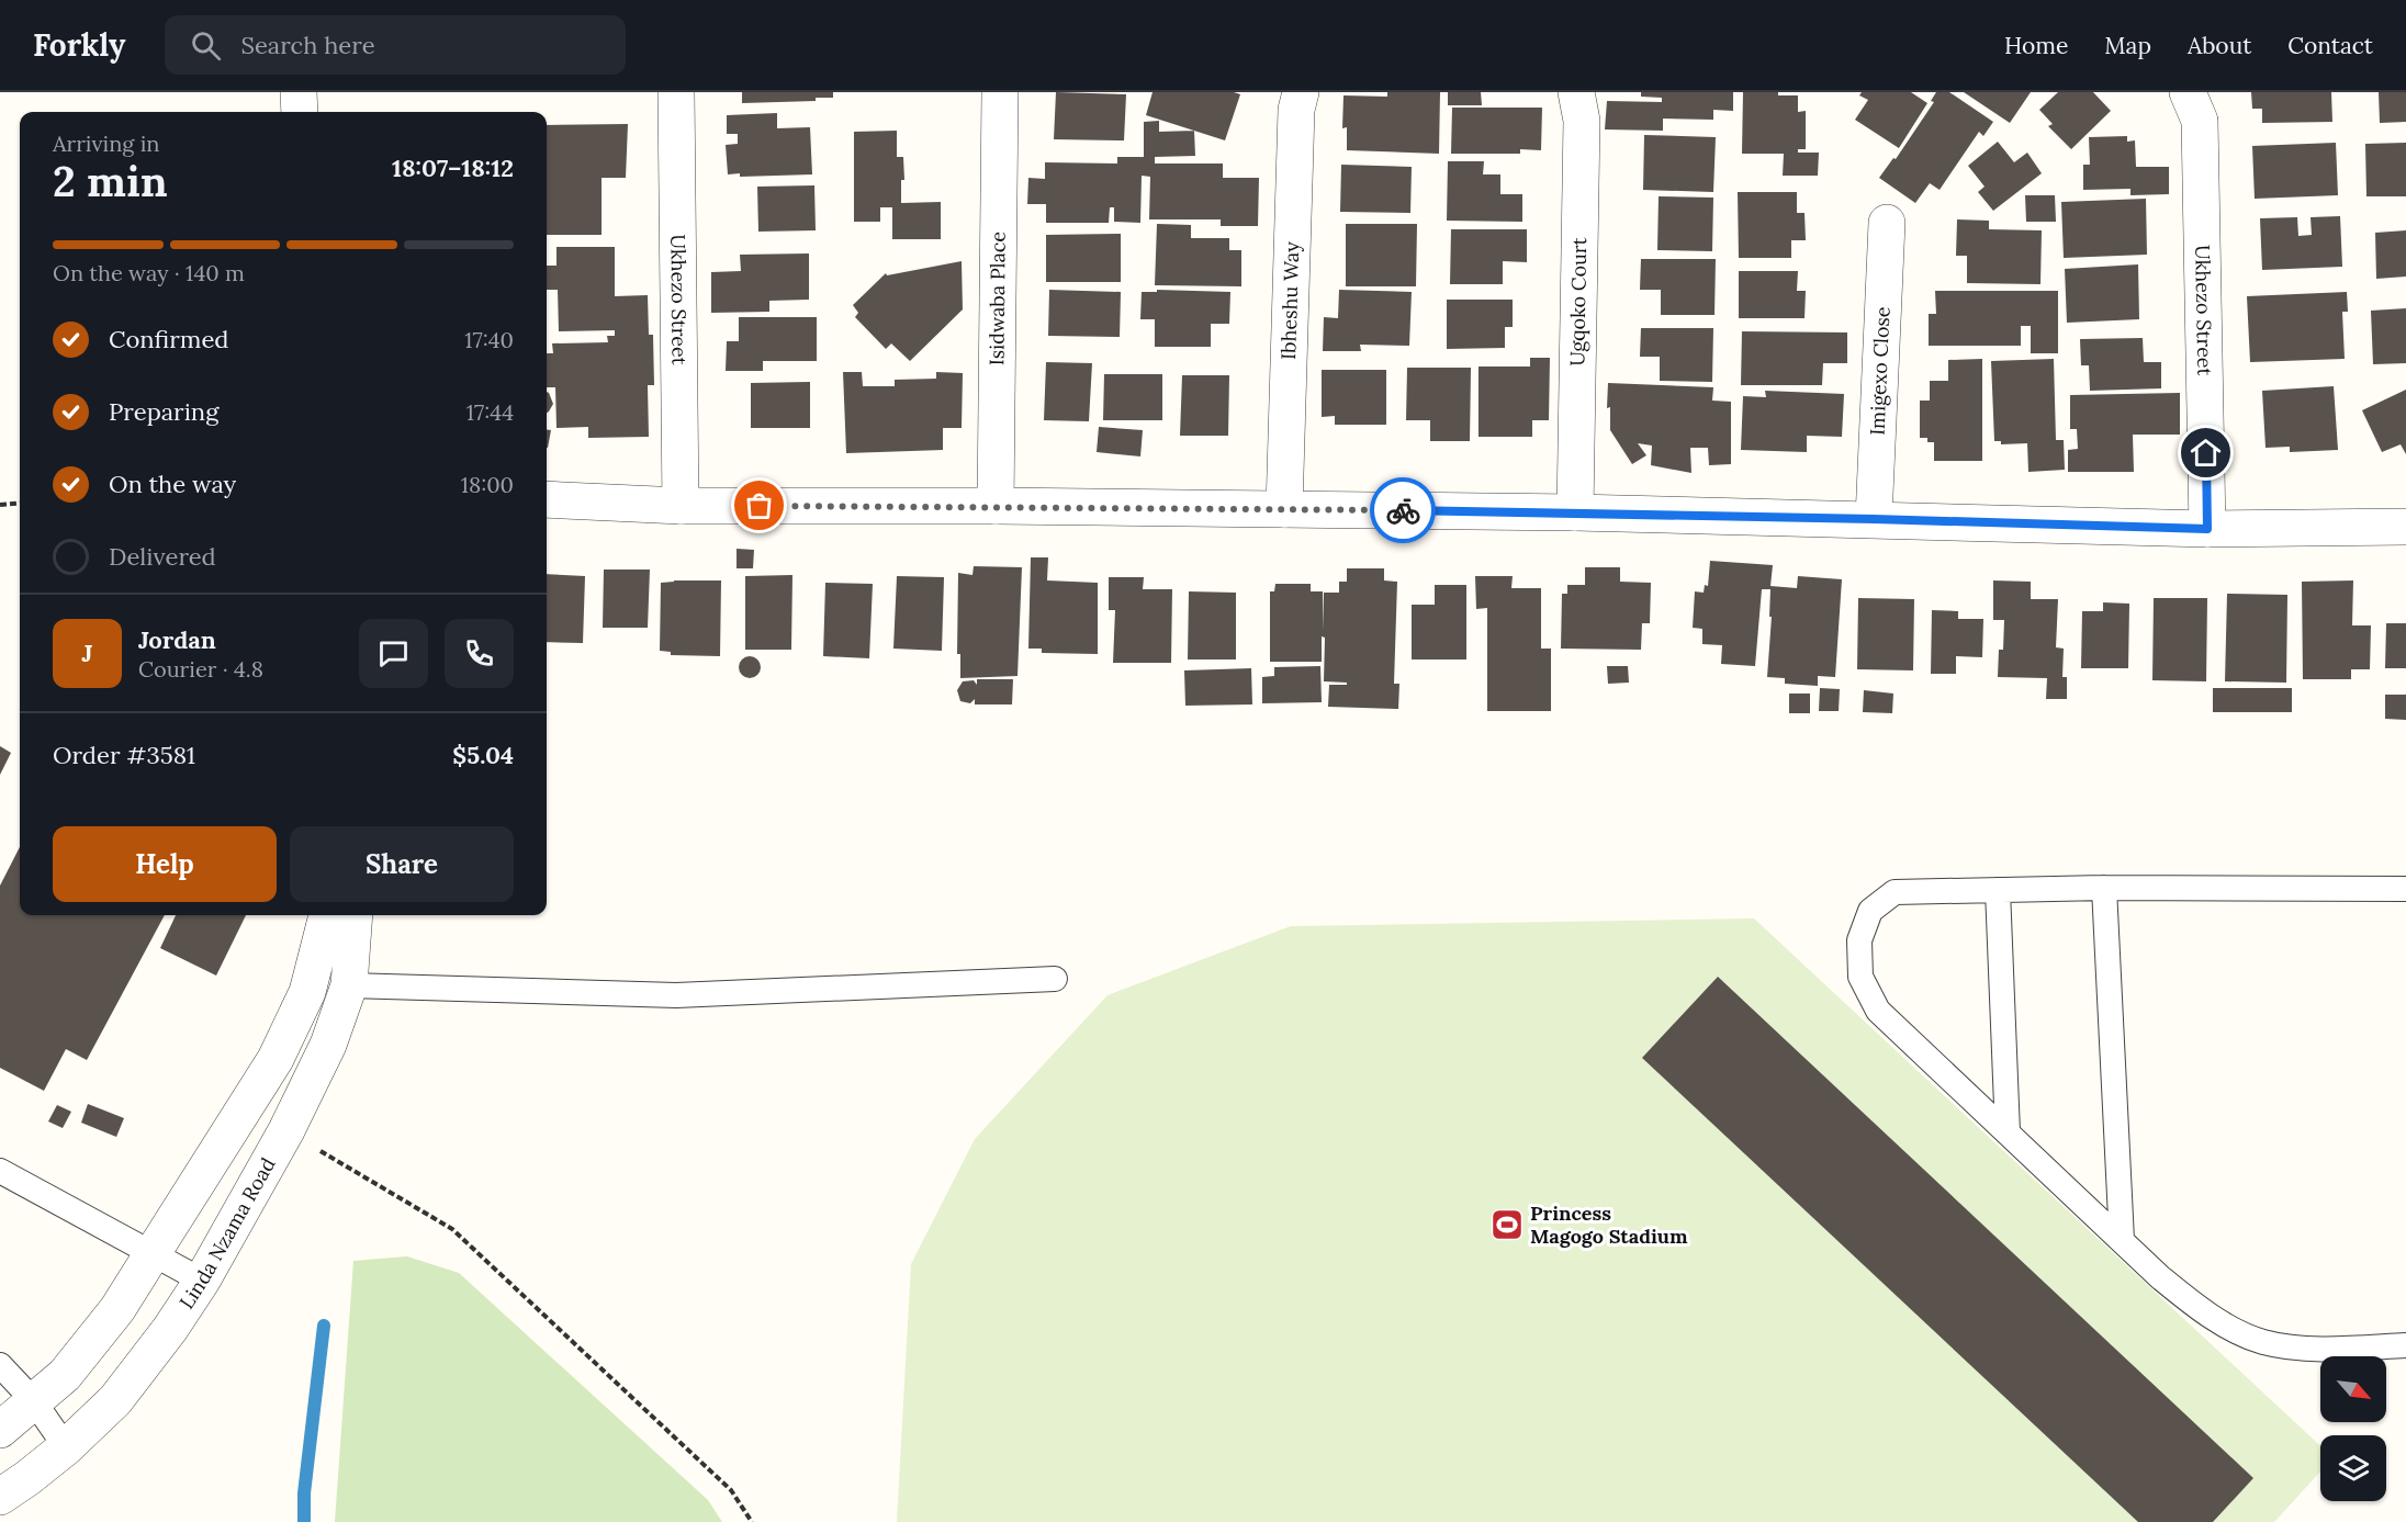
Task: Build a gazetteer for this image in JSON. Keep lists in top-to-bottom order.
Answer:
{
  "streets": {
    "street": [
      "Ukhezo Street",
      "Isidwaba Place",
      "Ibheshu Way",
      "Ugqoko Court",
      "Imigexo Close",
      "Linda Nzama Road"
    ]
  },
  "places": {
    "sports": ["Princess Magogo Stadium"]
  },
  "north": "bottom right",
  "page": {
    "header": "Forkly",
    "search": "Search here",
    "nav": [
      "Home",
      "Map",
      "About",
      "Contact"
    ],
    "heading": ["2 min", "Arriving in", "18:07–18:12"],
    "panel": [
      "Jordan",
      "Courier · 4.8",
      "Order #3581",
      "$5.04"
    ],
    "bar": "On the way · 140 m",
    "list": [
      ["Confirmed", "17:40"],
      ["Preparing", "17:44"],
      ["On the way", "18:00"],
      "Delivered"
    ],
    "round": "J",
    "buttons": ["Help", "Share"]
  }
}
